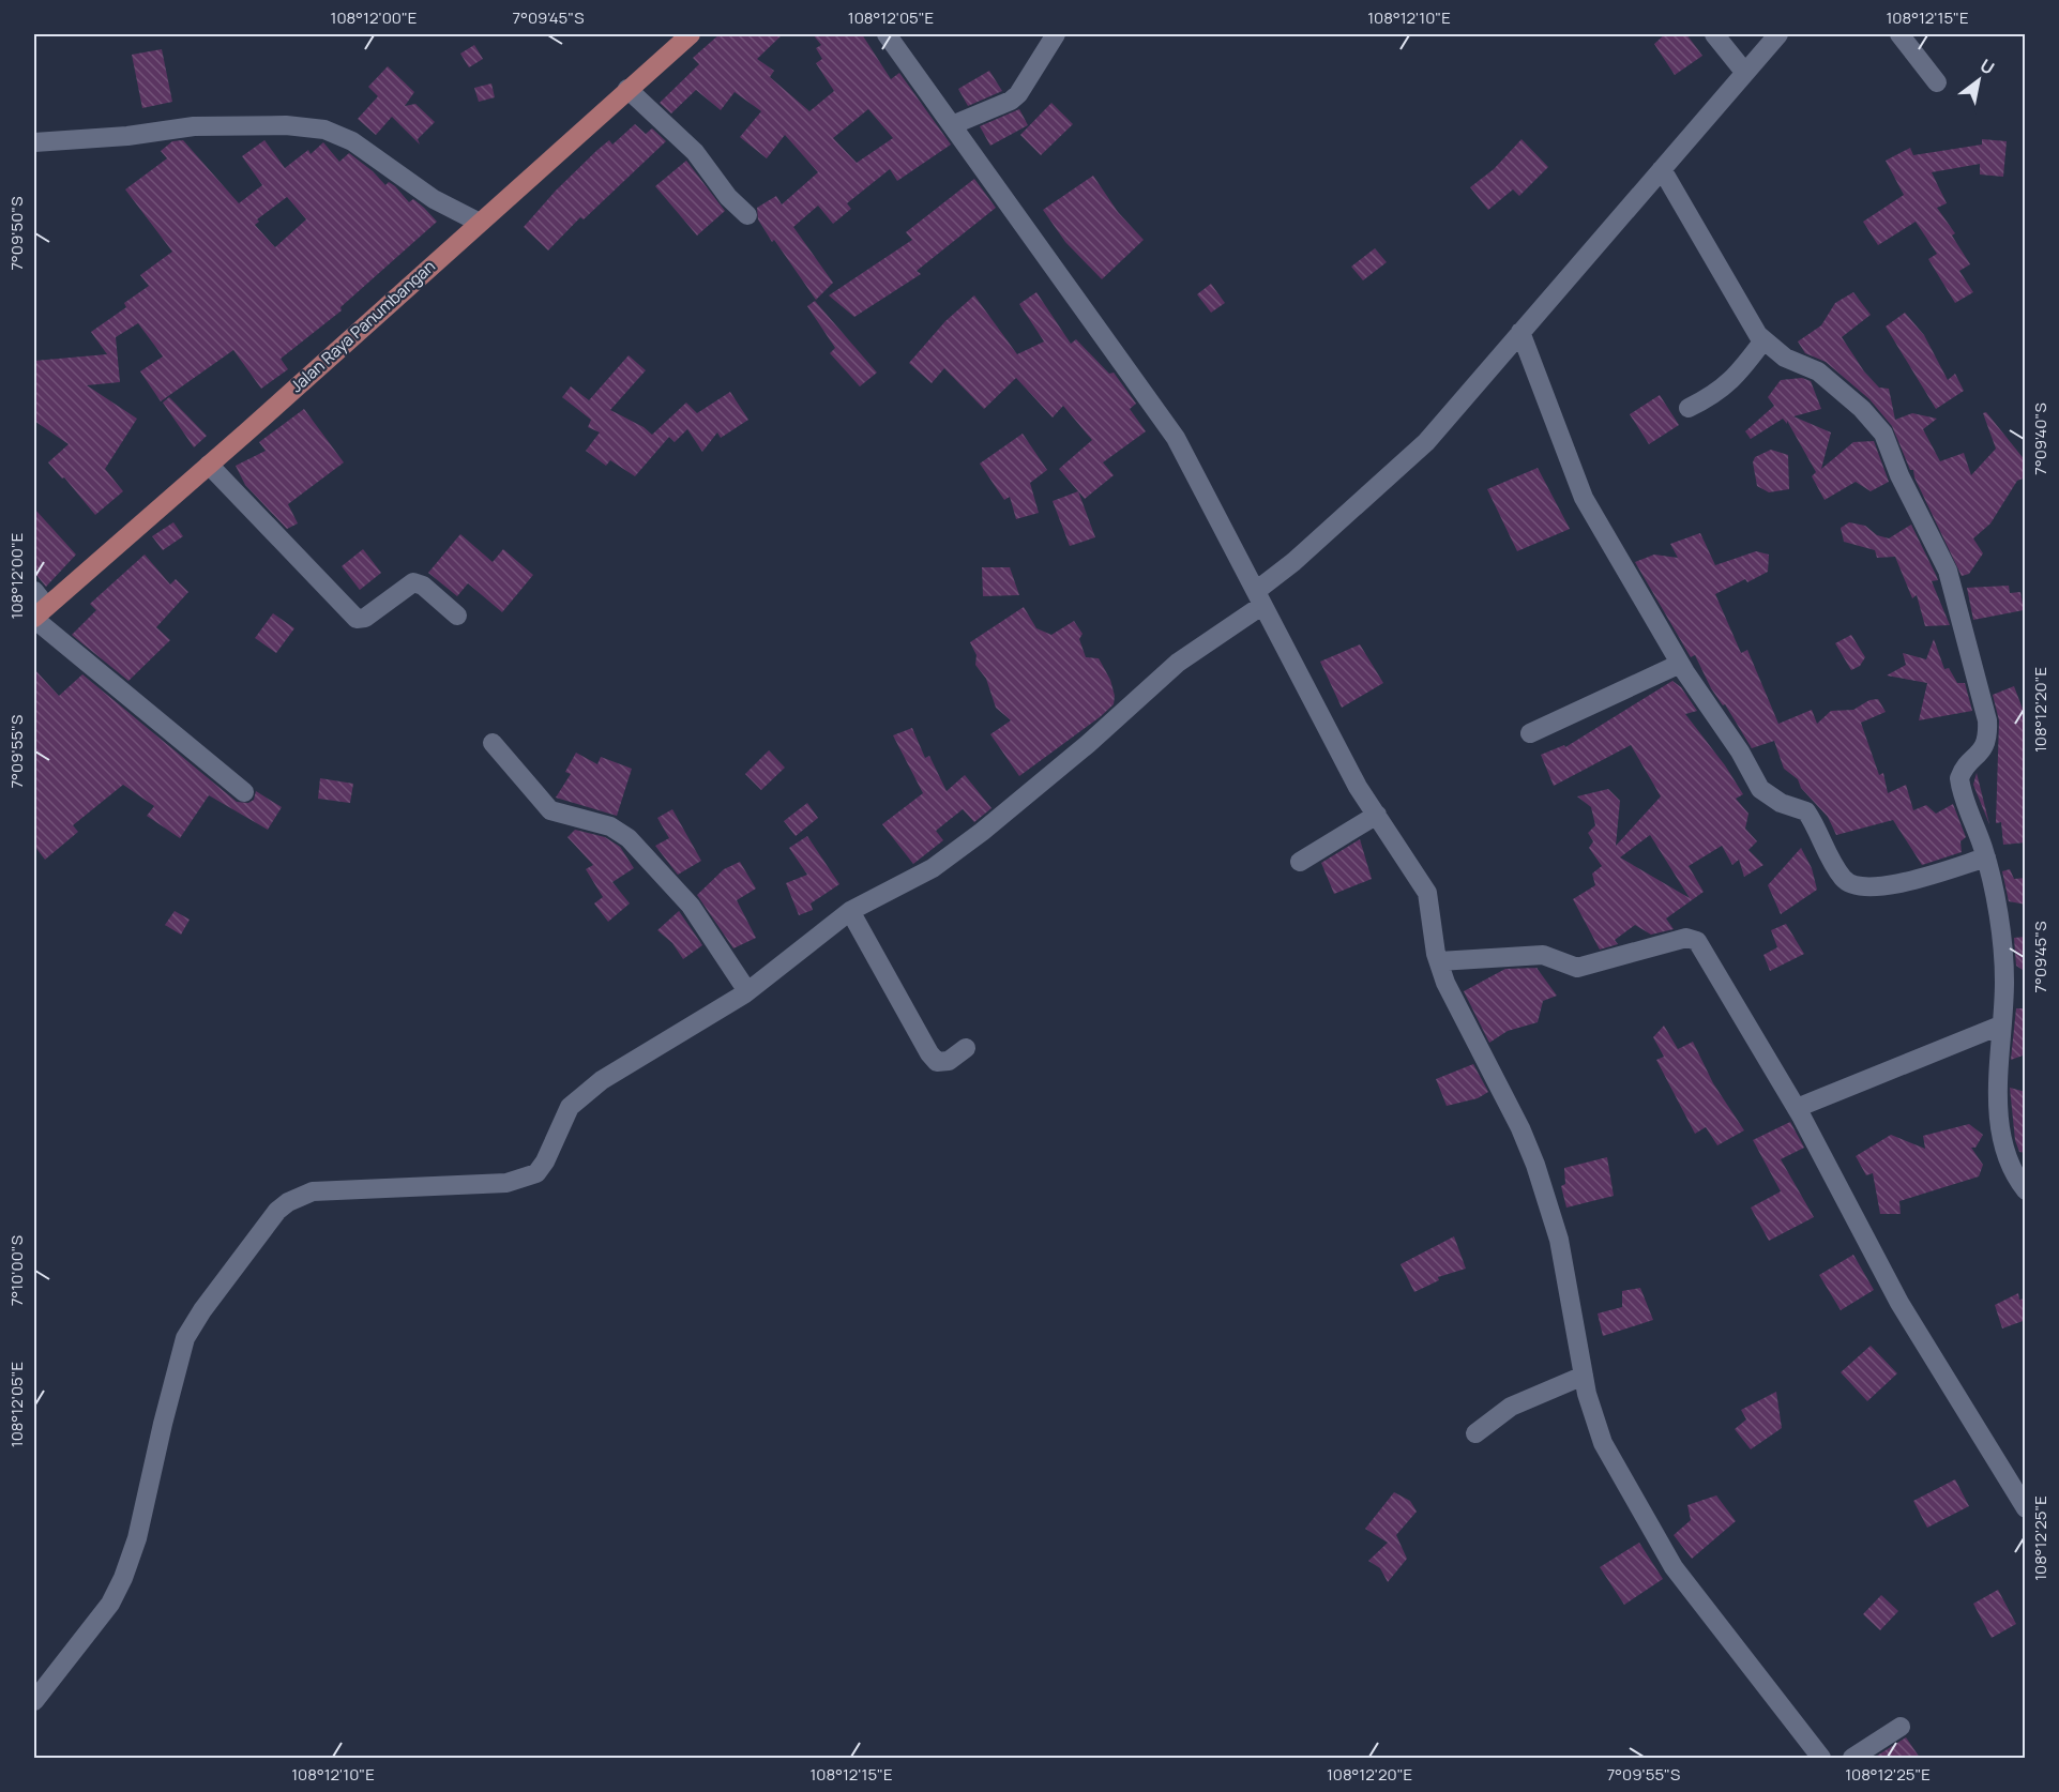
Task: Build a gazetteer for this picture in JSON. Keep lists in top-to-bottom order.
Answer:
{
  "streets": {
    "main road": ["Jalan Raya Panumbangan"]
  },
  "north": "top right",
  "coordinates": [
    "108°12'00\"E",
    "7°09'45\"S",
    "108°12'05\"E",
    "108°12'10\"E",
    "108°12'15\"E",
    "7°09'50\"S",
    "7°09'40\"S",
    "108°12'20\"E",
    "7°09'55\"S",
    "7°10'00\"S",
    "108°12'25\"E"
  ]
}
